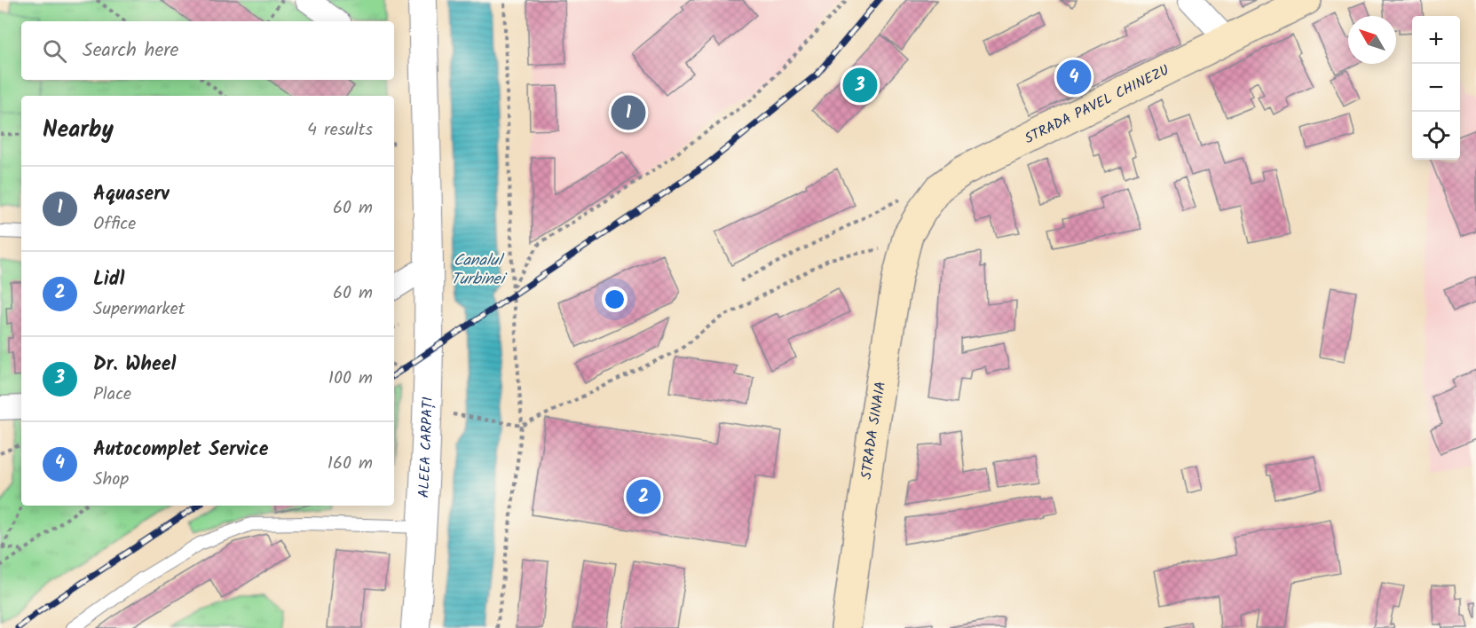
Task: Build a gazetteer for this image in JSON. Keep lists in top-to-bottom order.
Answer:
{
  "streets": {
    "main road": ["STRADA PAVEL CHINEZU", "STRADA SINAIA"],
    "street": ["ALEEA CARPAȚI"]
  },
  "crossings": [
    ["STRADA PAVEL CHINEZU", "STRADA SINAIA"]
  ],
  "water": ["Canalul Turbinei"],
  "north": "top left",
  "page": {
    "map_buttons": ["+", "−"],
    "search": "Search here",
    "pins": [
      "4",
      "3",
      "1",
      "2"
    ],
    "heading": ["Nearby", "4 results"],
    "list": [
      {
        "mark": "1",
        "name": "Aquaserv",
        "note": "Office",
        "value": "60 m"
      },
      {
        "mark": "2",
        "name": "Lidl",
        "note": "Supermarket",
        "value": "60 m"
      },
      {
        "mark": "3",
        "name": "Dr. Wheel",
        "note": "Place",
        "value": "100 m"
      },
      {
        "mark": "4",
        "name": "Autocomplet Service",
        "note": "Shop",
        "value": "160 m"
      }
    ]
  }
}
